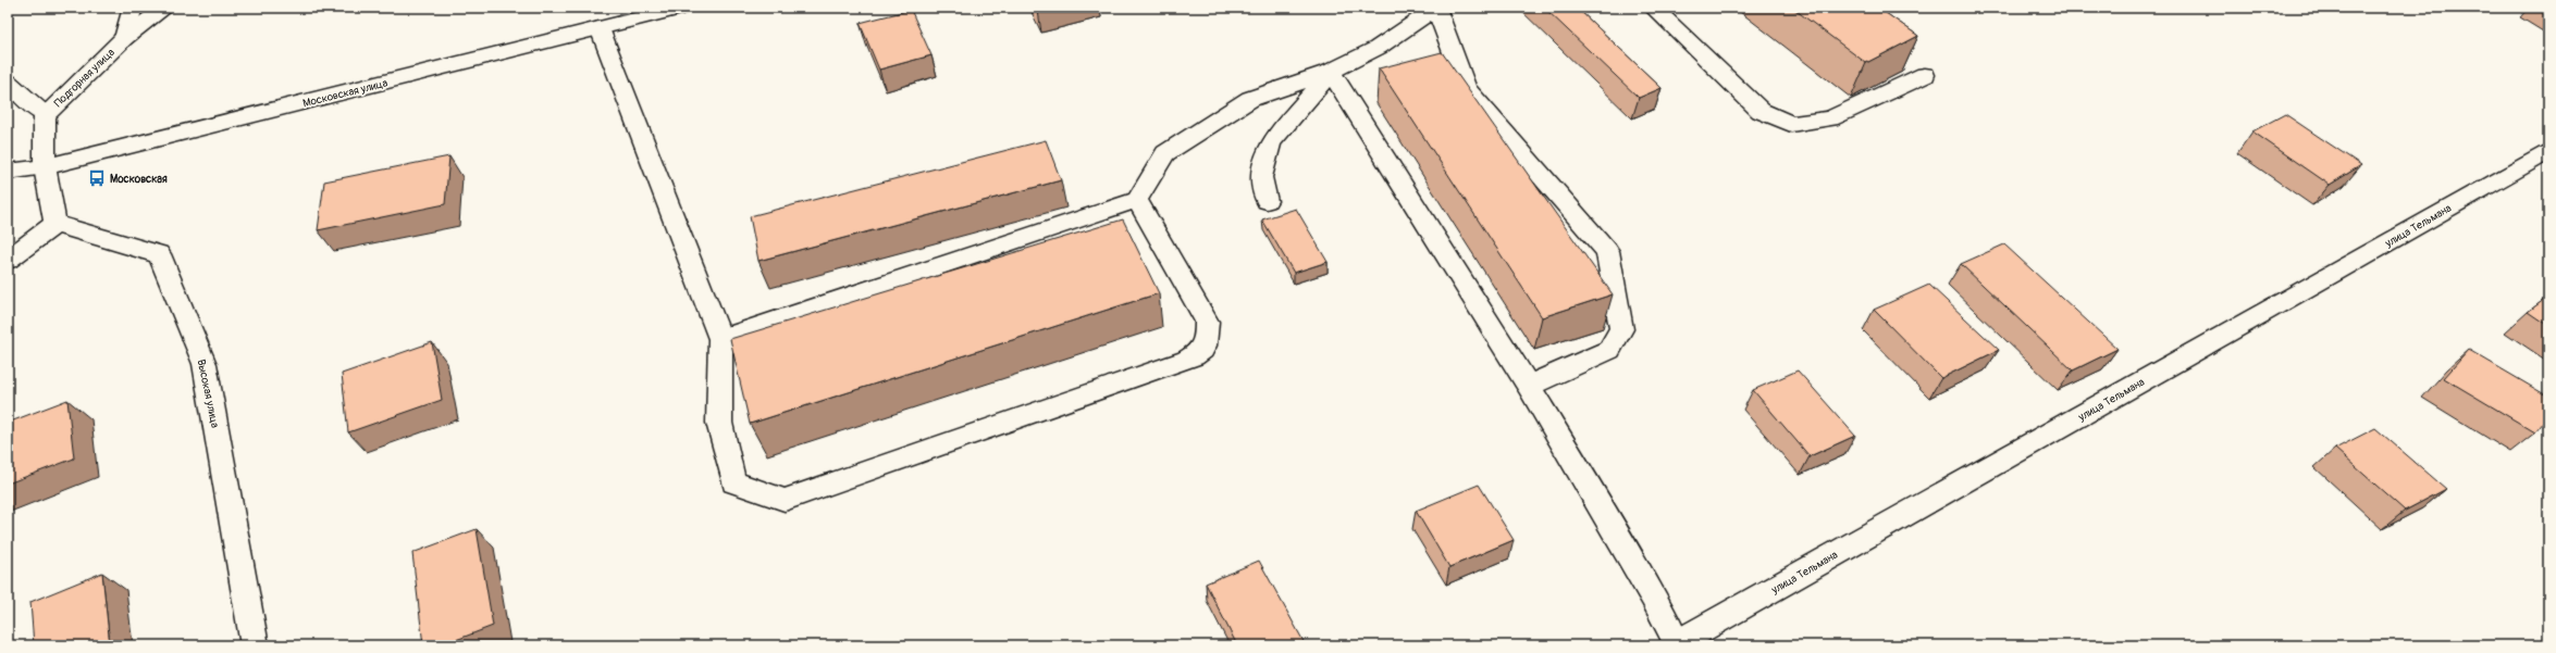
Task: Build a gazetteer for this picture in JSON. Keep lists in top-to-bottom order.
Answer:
{
  "streets": {
    "street": [
      "Подгорная улица",
      "Московская улица",
      "улица Тельмана",
      "Высокая улица"
    ]
  },
  "crossings": [
    ["Подгорная улица", "Московская улица"],
    ["Подгорная улица", "Высокая улица"]
  ],
  "places": {
    "bus stop": ["Московская"]
  }
}
